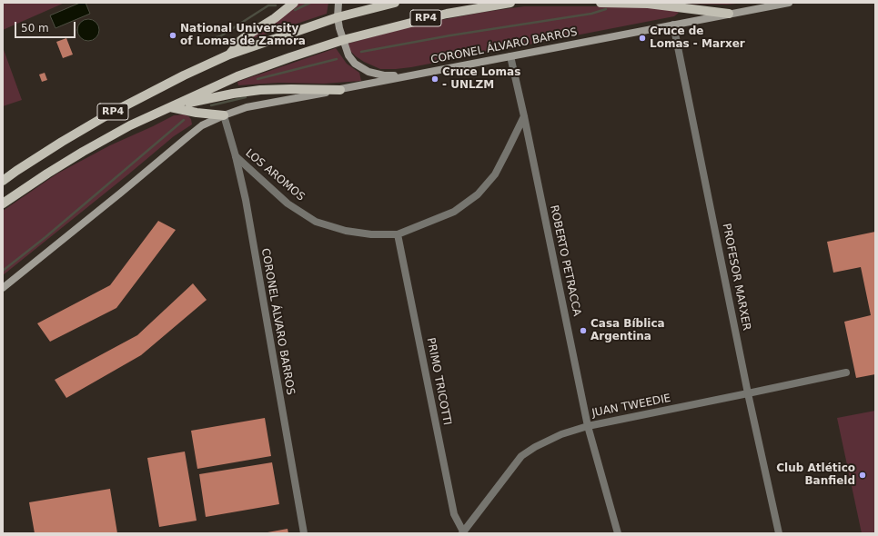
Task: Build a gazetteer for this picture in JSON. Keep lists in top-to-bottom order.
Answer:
{
  "streets": {
    "main road": ["RP4", "CORONEL ÁLVARO BARROS"],
    "street": [
      "LOS AROMOS",
      "ROBERTO PETRACCA",
      "PROFESOR MARXER",
      "PRIMO TRICOTTI",
      "JUAN TWEEDIE"
    ]
  },
  "crossings": [
    ["CORONEL ÁLVARO BARROS", "LOS AROMOS"],
    ["CORONEL ÁLVARO BARROS", "ROBERTO PETRACCA"],
    ["CORONEL ÁLVARO BARROS", "PROFESOR MARXER"],
    ["LOS AROMOS", "ROBERTO PETRACCA"],
    ["LOS AROMOS", "PRIMO TRICOTTI"],
    ["ROBERTO PETRACCA", "JUAN TWEEDIE"],
    ["PROFESOR MARXER", "JUAN TWEEDIE"],
    ["PRIMO TRICOTTI", "JUAN TWEEDIE"]
  ],
  "places": [
    "National University of Lomas de Zamora",
    "Cruce de Lomas - Marxer",
    "Cruce Lomas - UNLZM",
    "Casa Bíblica Argentina",
    "Club Atlético Banfield"
  ],
  "scale_bar": "50 m"
}
